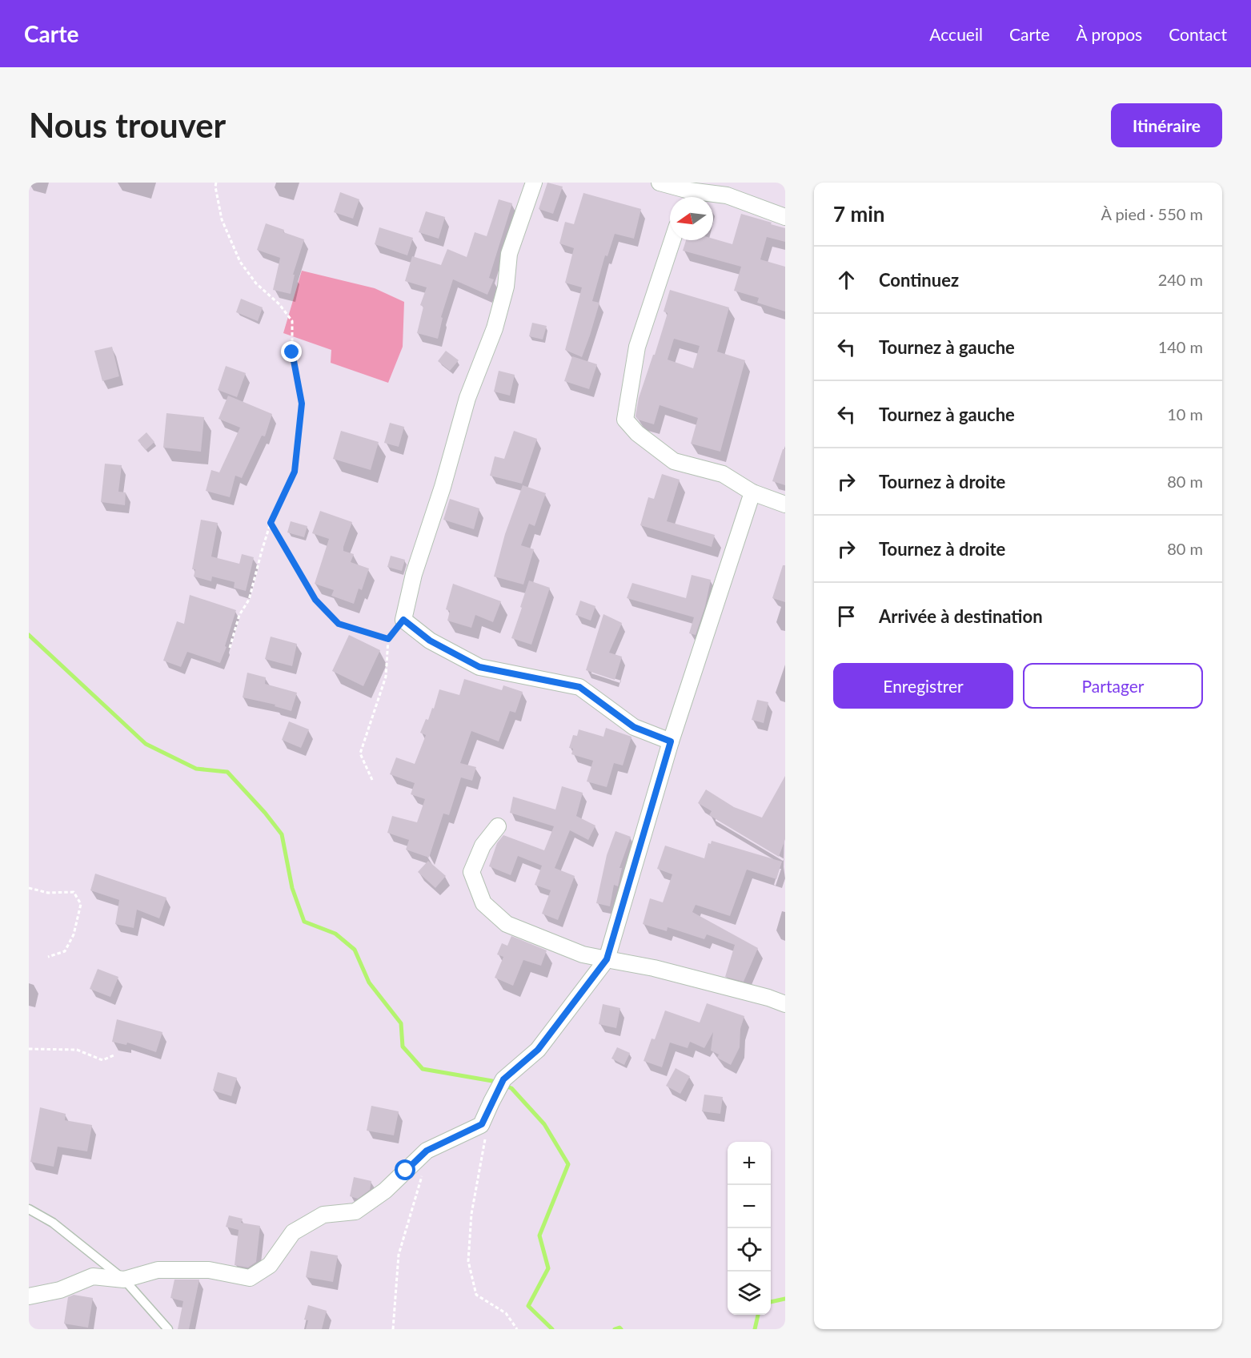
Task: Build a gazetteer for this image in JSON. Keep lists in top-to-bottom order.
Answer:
{
  "north": "left",
  "page": {
    "header": "Carte",
    "nav": [
      "Accueil",
      "Carte",
      "À propos",
      "Contact"
    ],
    "buttons": [
      "Itinéraire",
      ["Enregistrer", "Partager"]
    ],
    "title": "Nous trouver",
    "heading": ["7 min", "À pied · 550 m"],
    "list": [
      ["Continuez", "240 m"],
      ["Tournez à gauche", "140 m"],
      ["Tournez à gauche", "10 m"],
      ["Tournez à droite", "80 m"],
      ["Tournez à droite", "80 m"],
      "Arrivée à destination"
    ],
    "map_buttons": ["+", "−"]
  }
}
